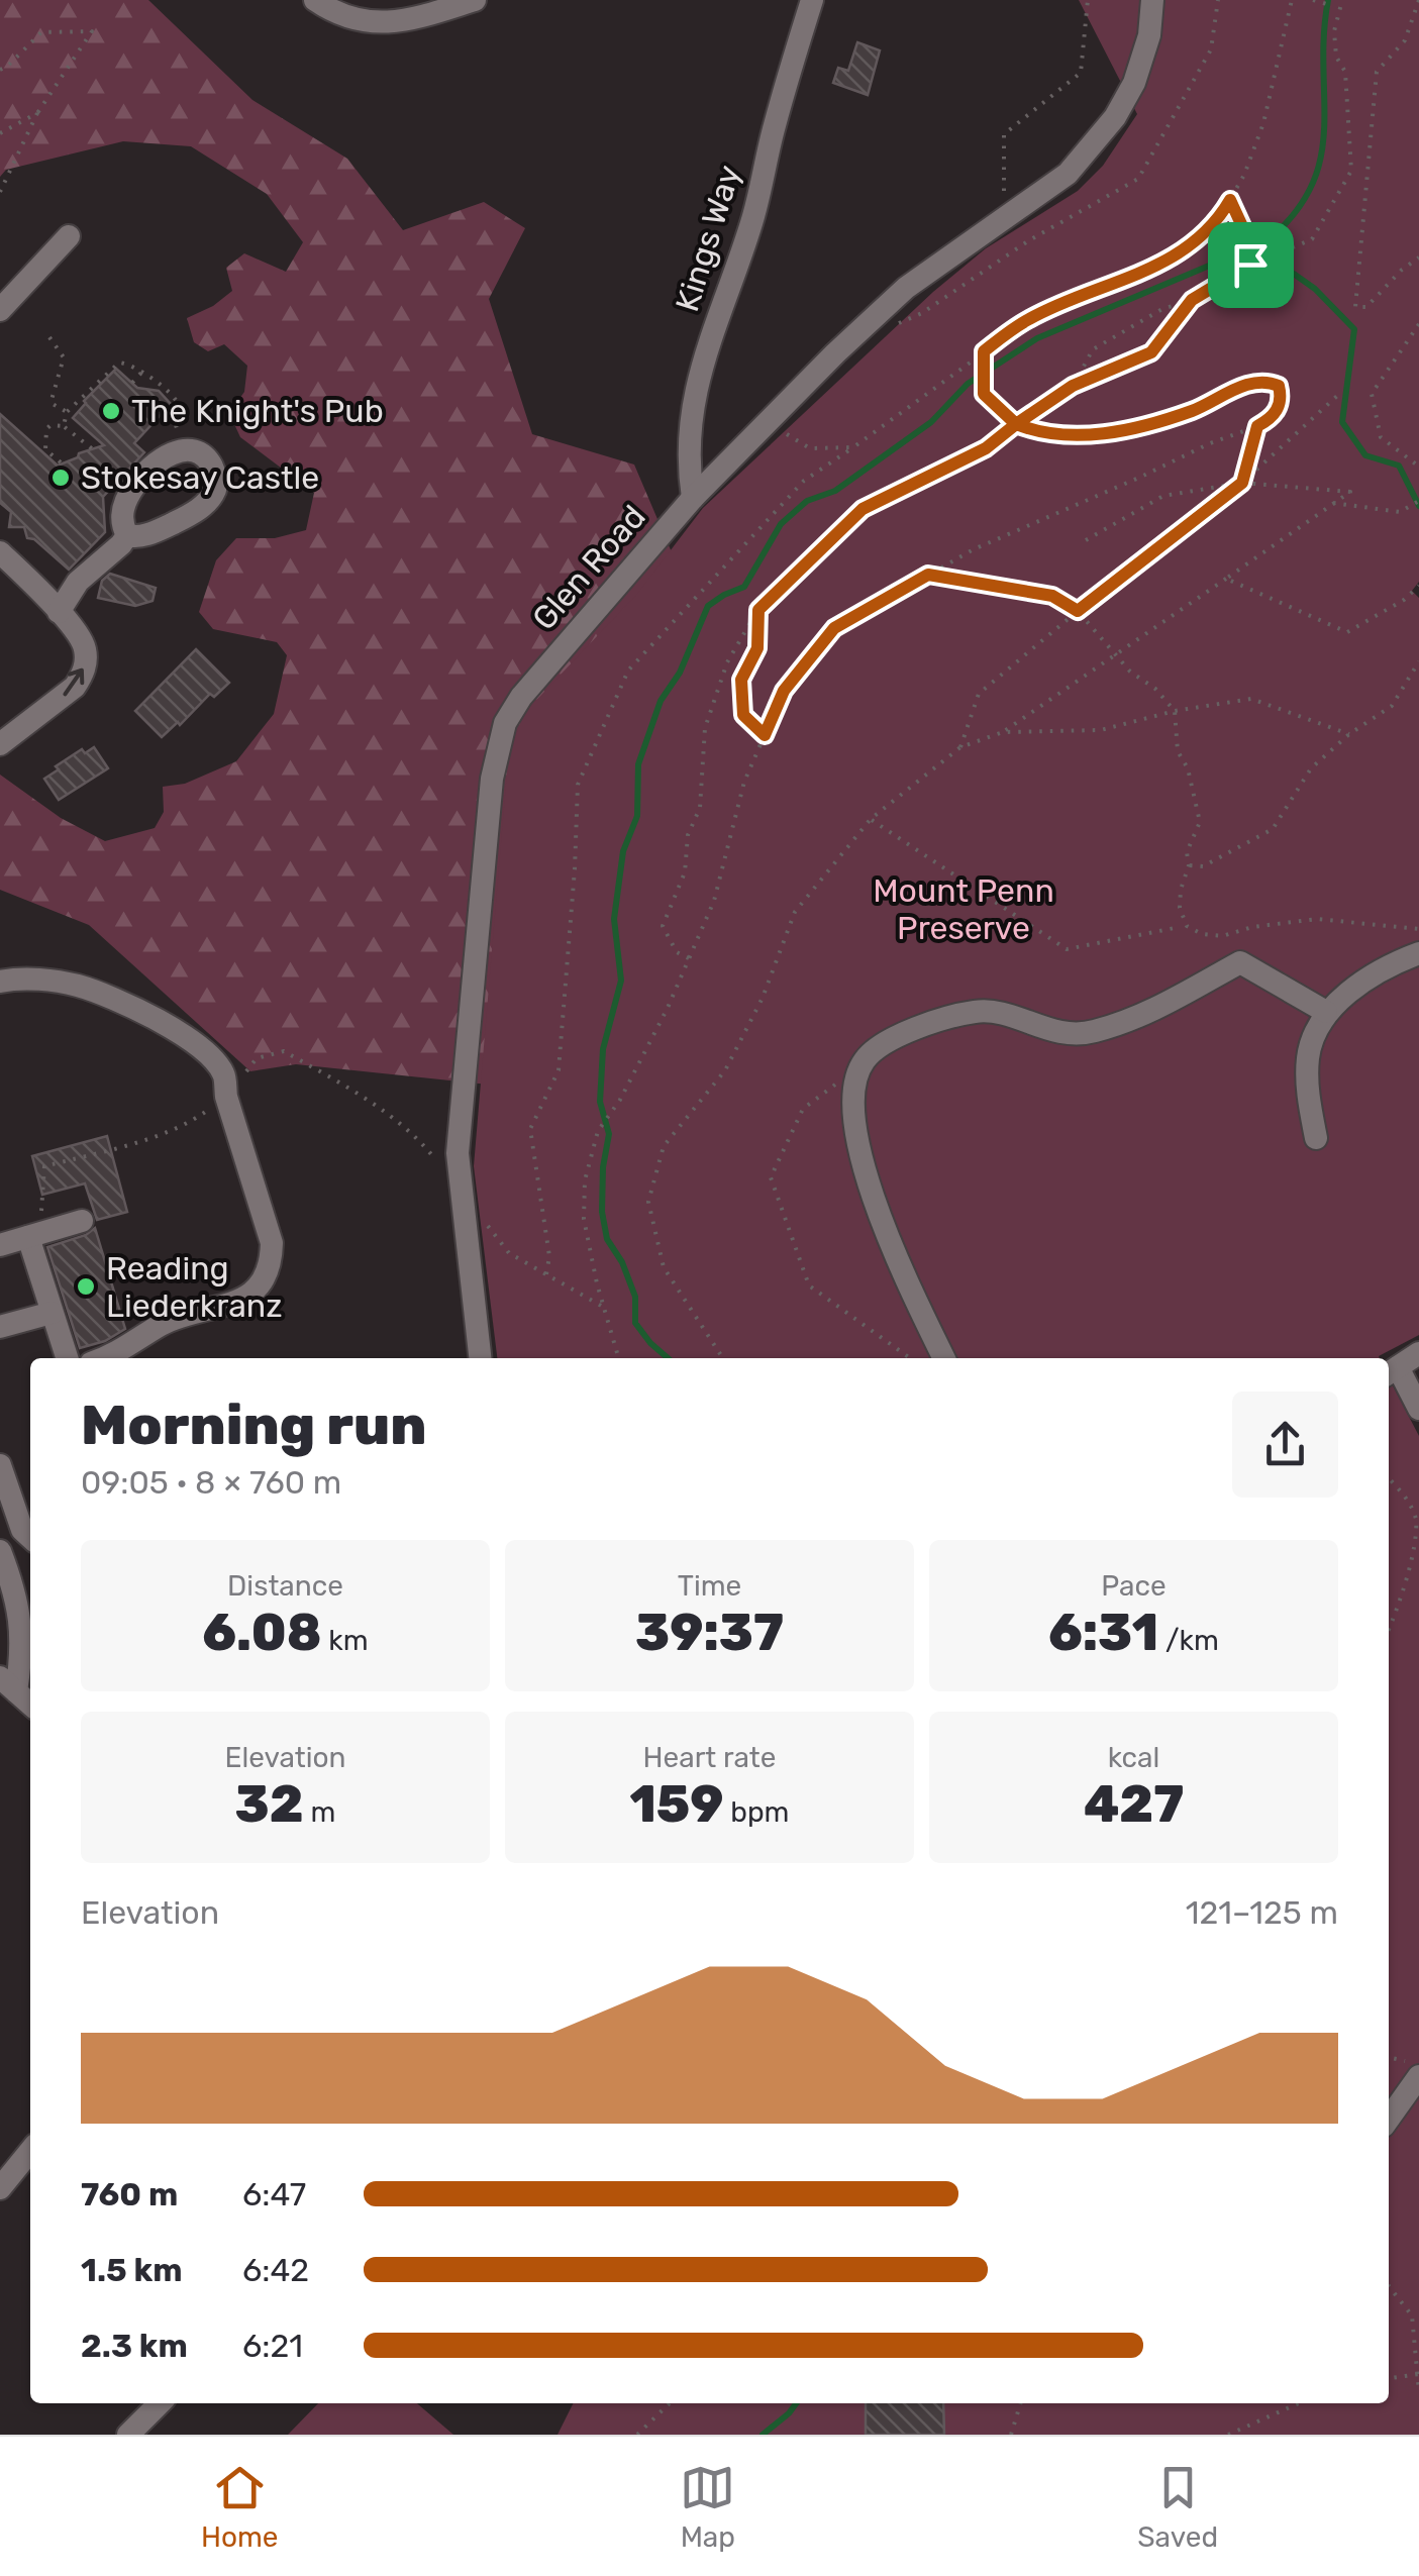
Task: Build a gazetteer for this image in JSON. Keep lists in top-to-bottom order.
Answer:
{
  "streets": {
    "street": ["Kings Way", "Glen Road"]
  },
  "crossings": [
    ["Kings Way", "Glen Road"]
  ],
  "parks": ["Mount Penn Preserve"],
  "places": ["The Knight's Pub", "Stokesay Castle", "Reading Liederkranz"],
  "page": {
    "heading": ["Morning run", "09:05 · 8 × 760 m"],
    "stats": [
      ["Distance", "6.08 km"],
      ["Time", "39:37"],
      ["Pace", "6:31 /km"],
      ["Elevation", "32 m"],
      ["Heart rate", "159 bpm"],
      ["kcal", "427"]
    ],
    "chart": ["Elevation", "121–125 m"],
    "list": [
      {
        "name": "760 m",
        "note": "6:47"
      },
      {
        "name": "1.5 km",
        "note": "6:42"
      },
      {
        "name": "2.3 km",
        "note": "6:21"
      }
    ],
    "tabs": ["Home", "Map", "Saved"]
  }
}
